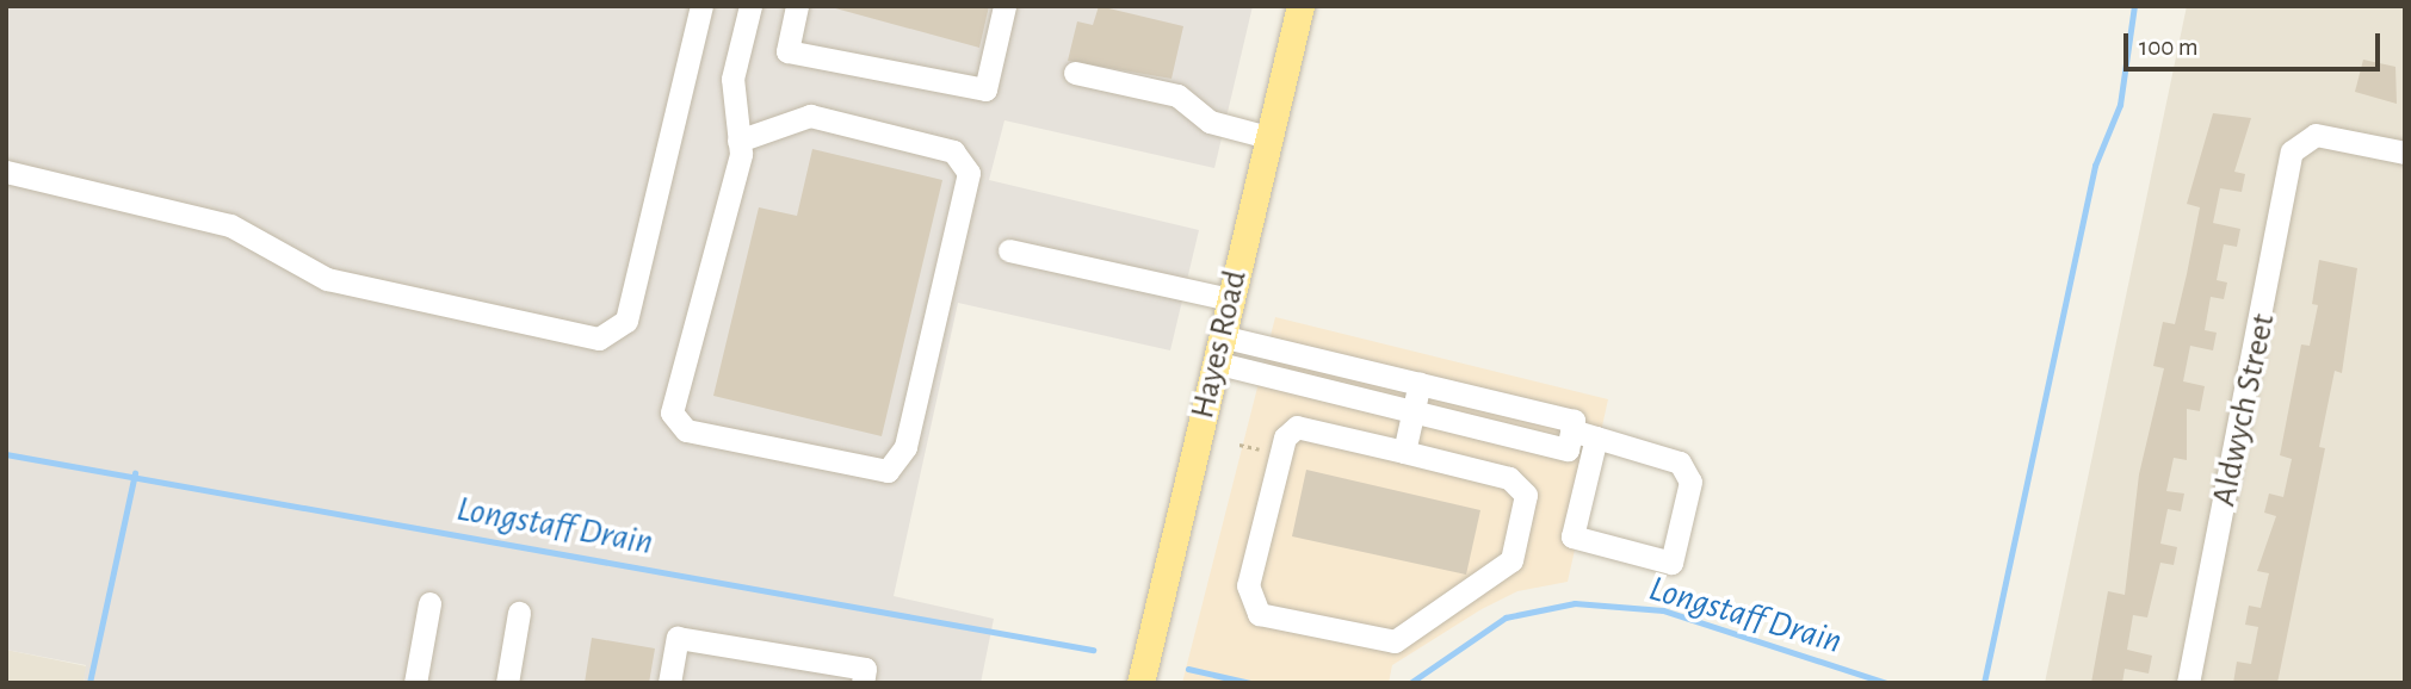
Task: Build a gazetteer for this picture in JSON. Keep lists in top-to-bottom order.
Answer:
{
  "streets": {
    "main road": ["Hayes Road"],
    "street": ["Aldwych Street"]
  },
  "water": ["Longstaff Drain"],
  "scale_bar": "100 m"
}
